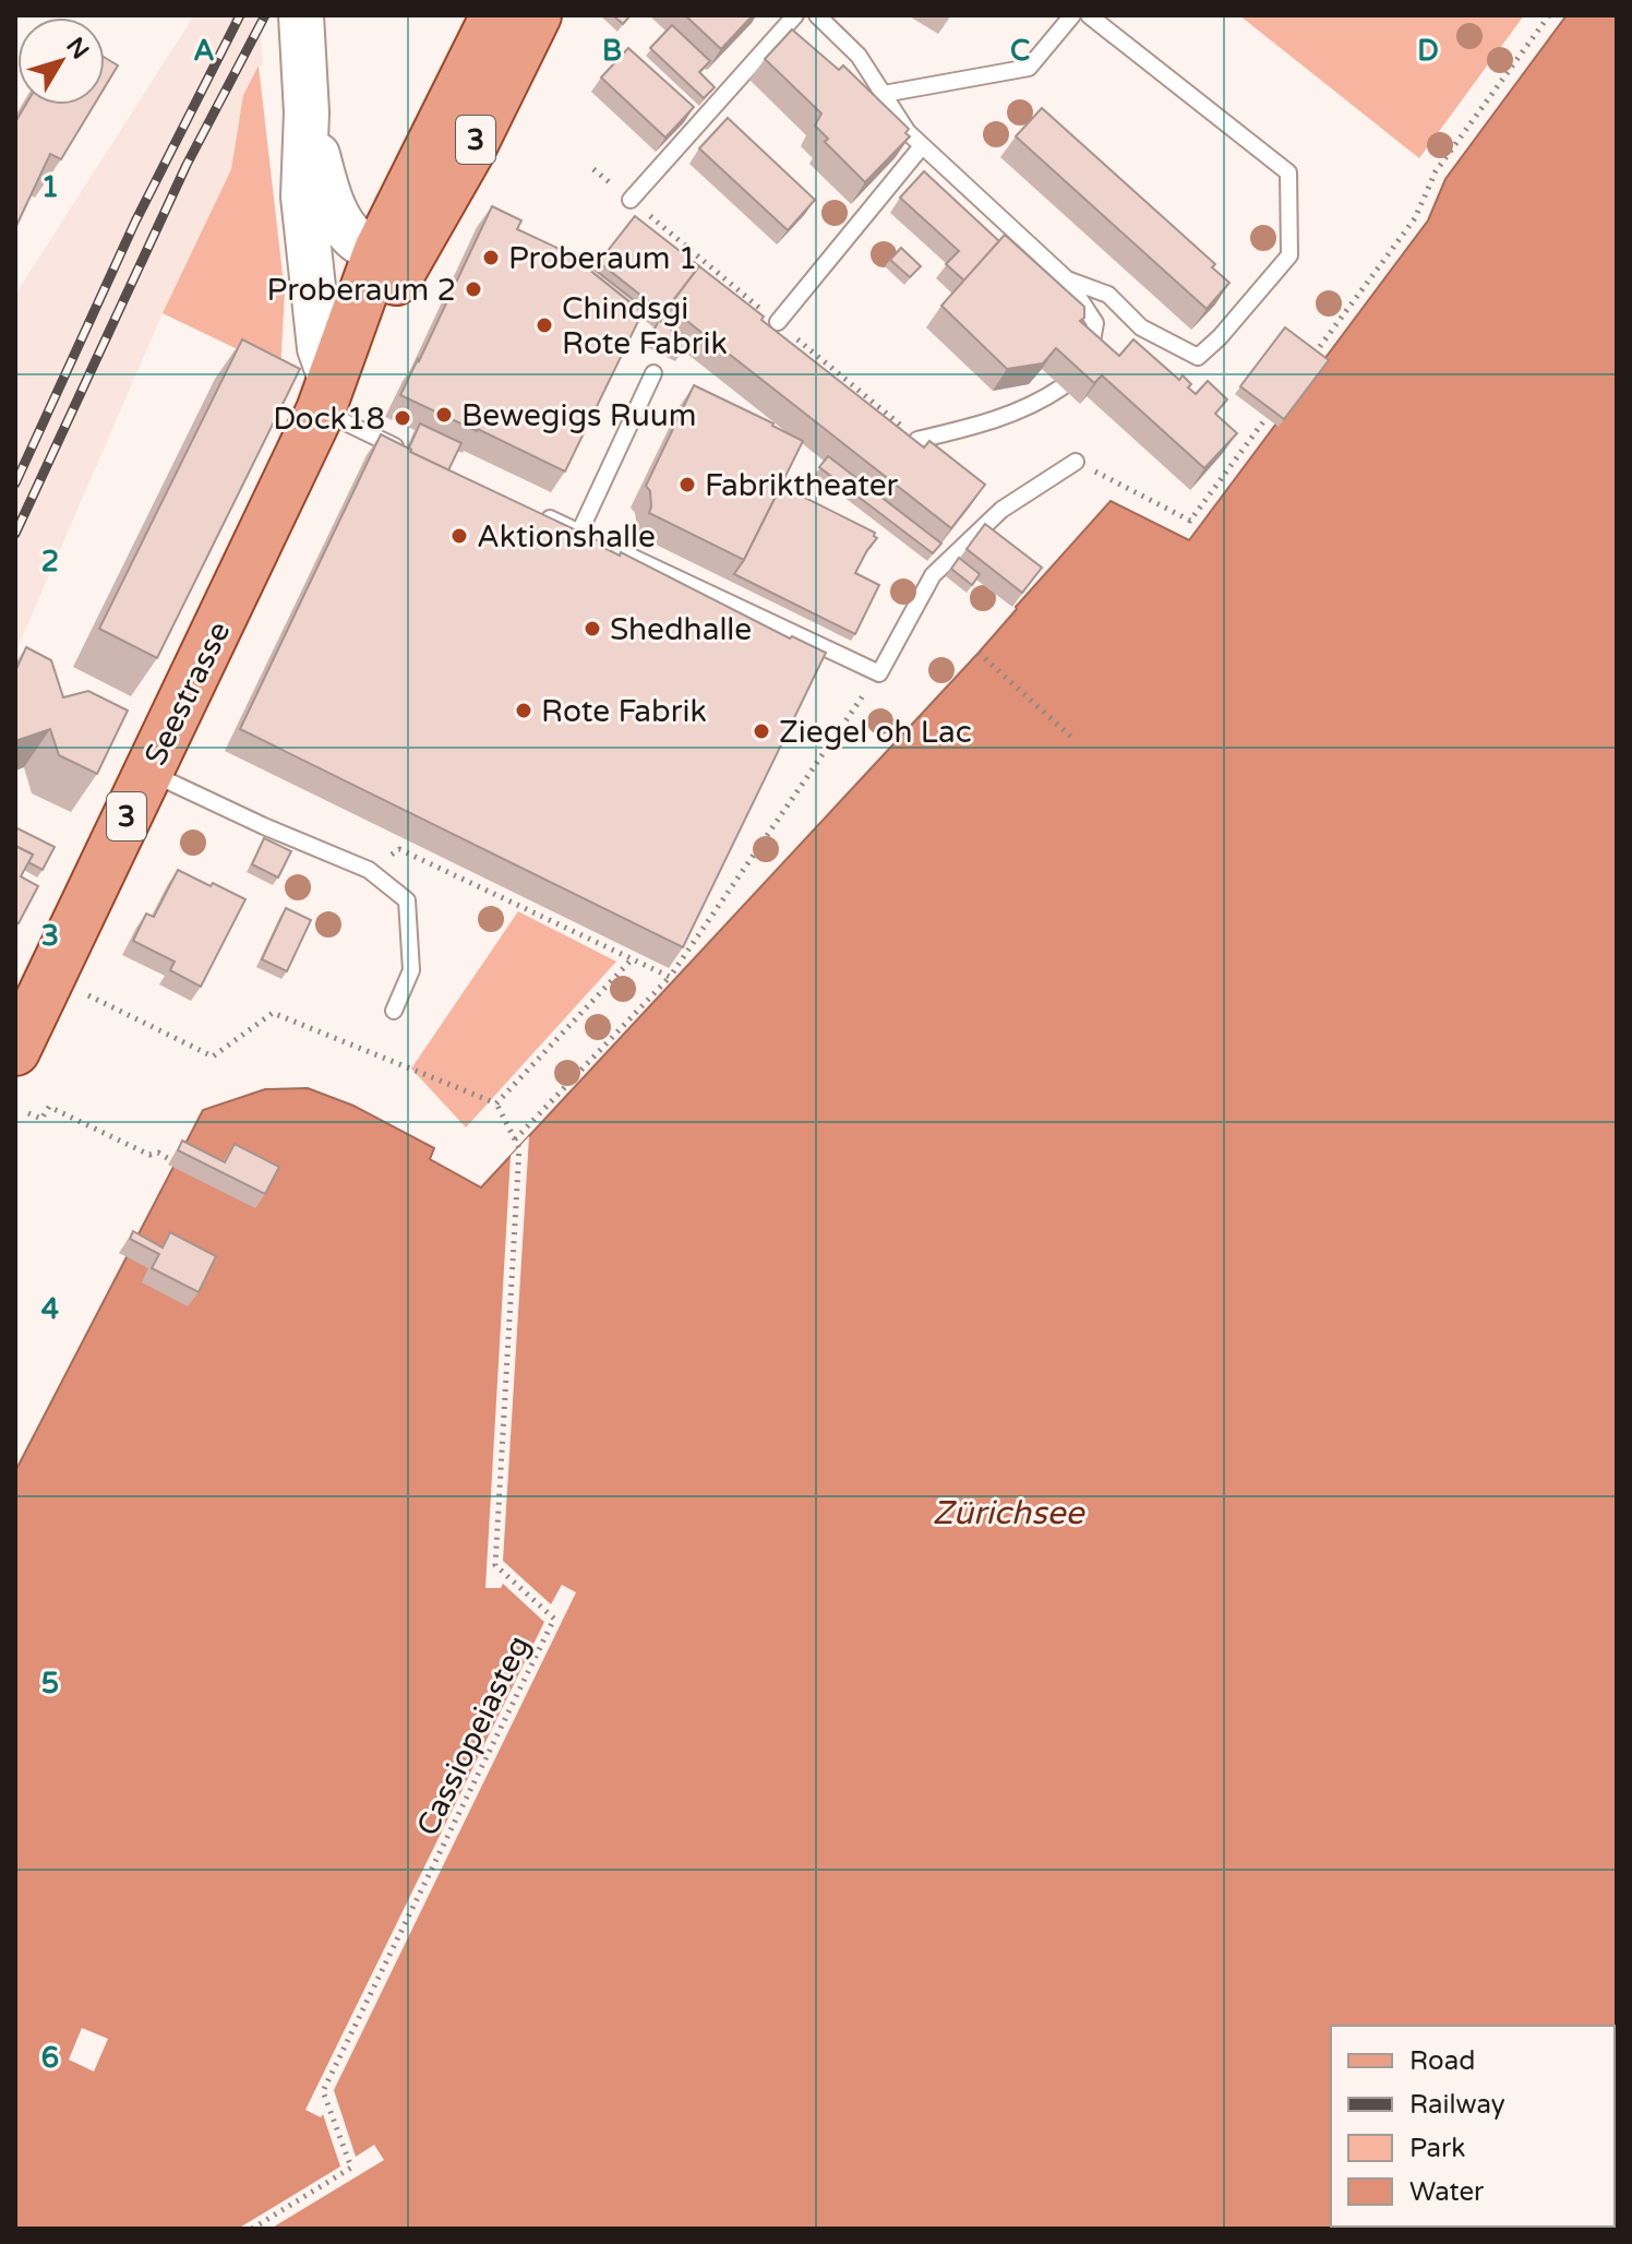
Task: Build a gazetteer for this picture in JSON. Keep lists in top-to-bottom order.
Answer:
{
  "streets": {
    "main road": ["3", "Seestrasse"],
    "path": ["Cassiopeiasteg"]
  },
  "crossings": [
    ["3", "Seestrasse"]
  ],
  "water": ["Zürichsee"],
  "places": [
    "Proberaum 1",
    "Proberaum 2",
    "Chindsgi Rote Fabrik",
    "Bewegigs Ruum",
    "Dock18",
    "Fabriktheater",
    "Aktionshalle",
    "Shedhalle",
    "Rote Fabrik",
    "Ziegel oh Lac"
  ],
  "legend": [
    "Road",
    "Railway",
    "Park",
    "Water"
  ],
  "north": "top right",
  "grid": {
    "columns": [
      "A",
      "B",
      "C",
      "D"
    ],
    "rows": [
      "1",
      "2",
      "3",
      "4",
      "5",
      "6"
    ]
  }
}
